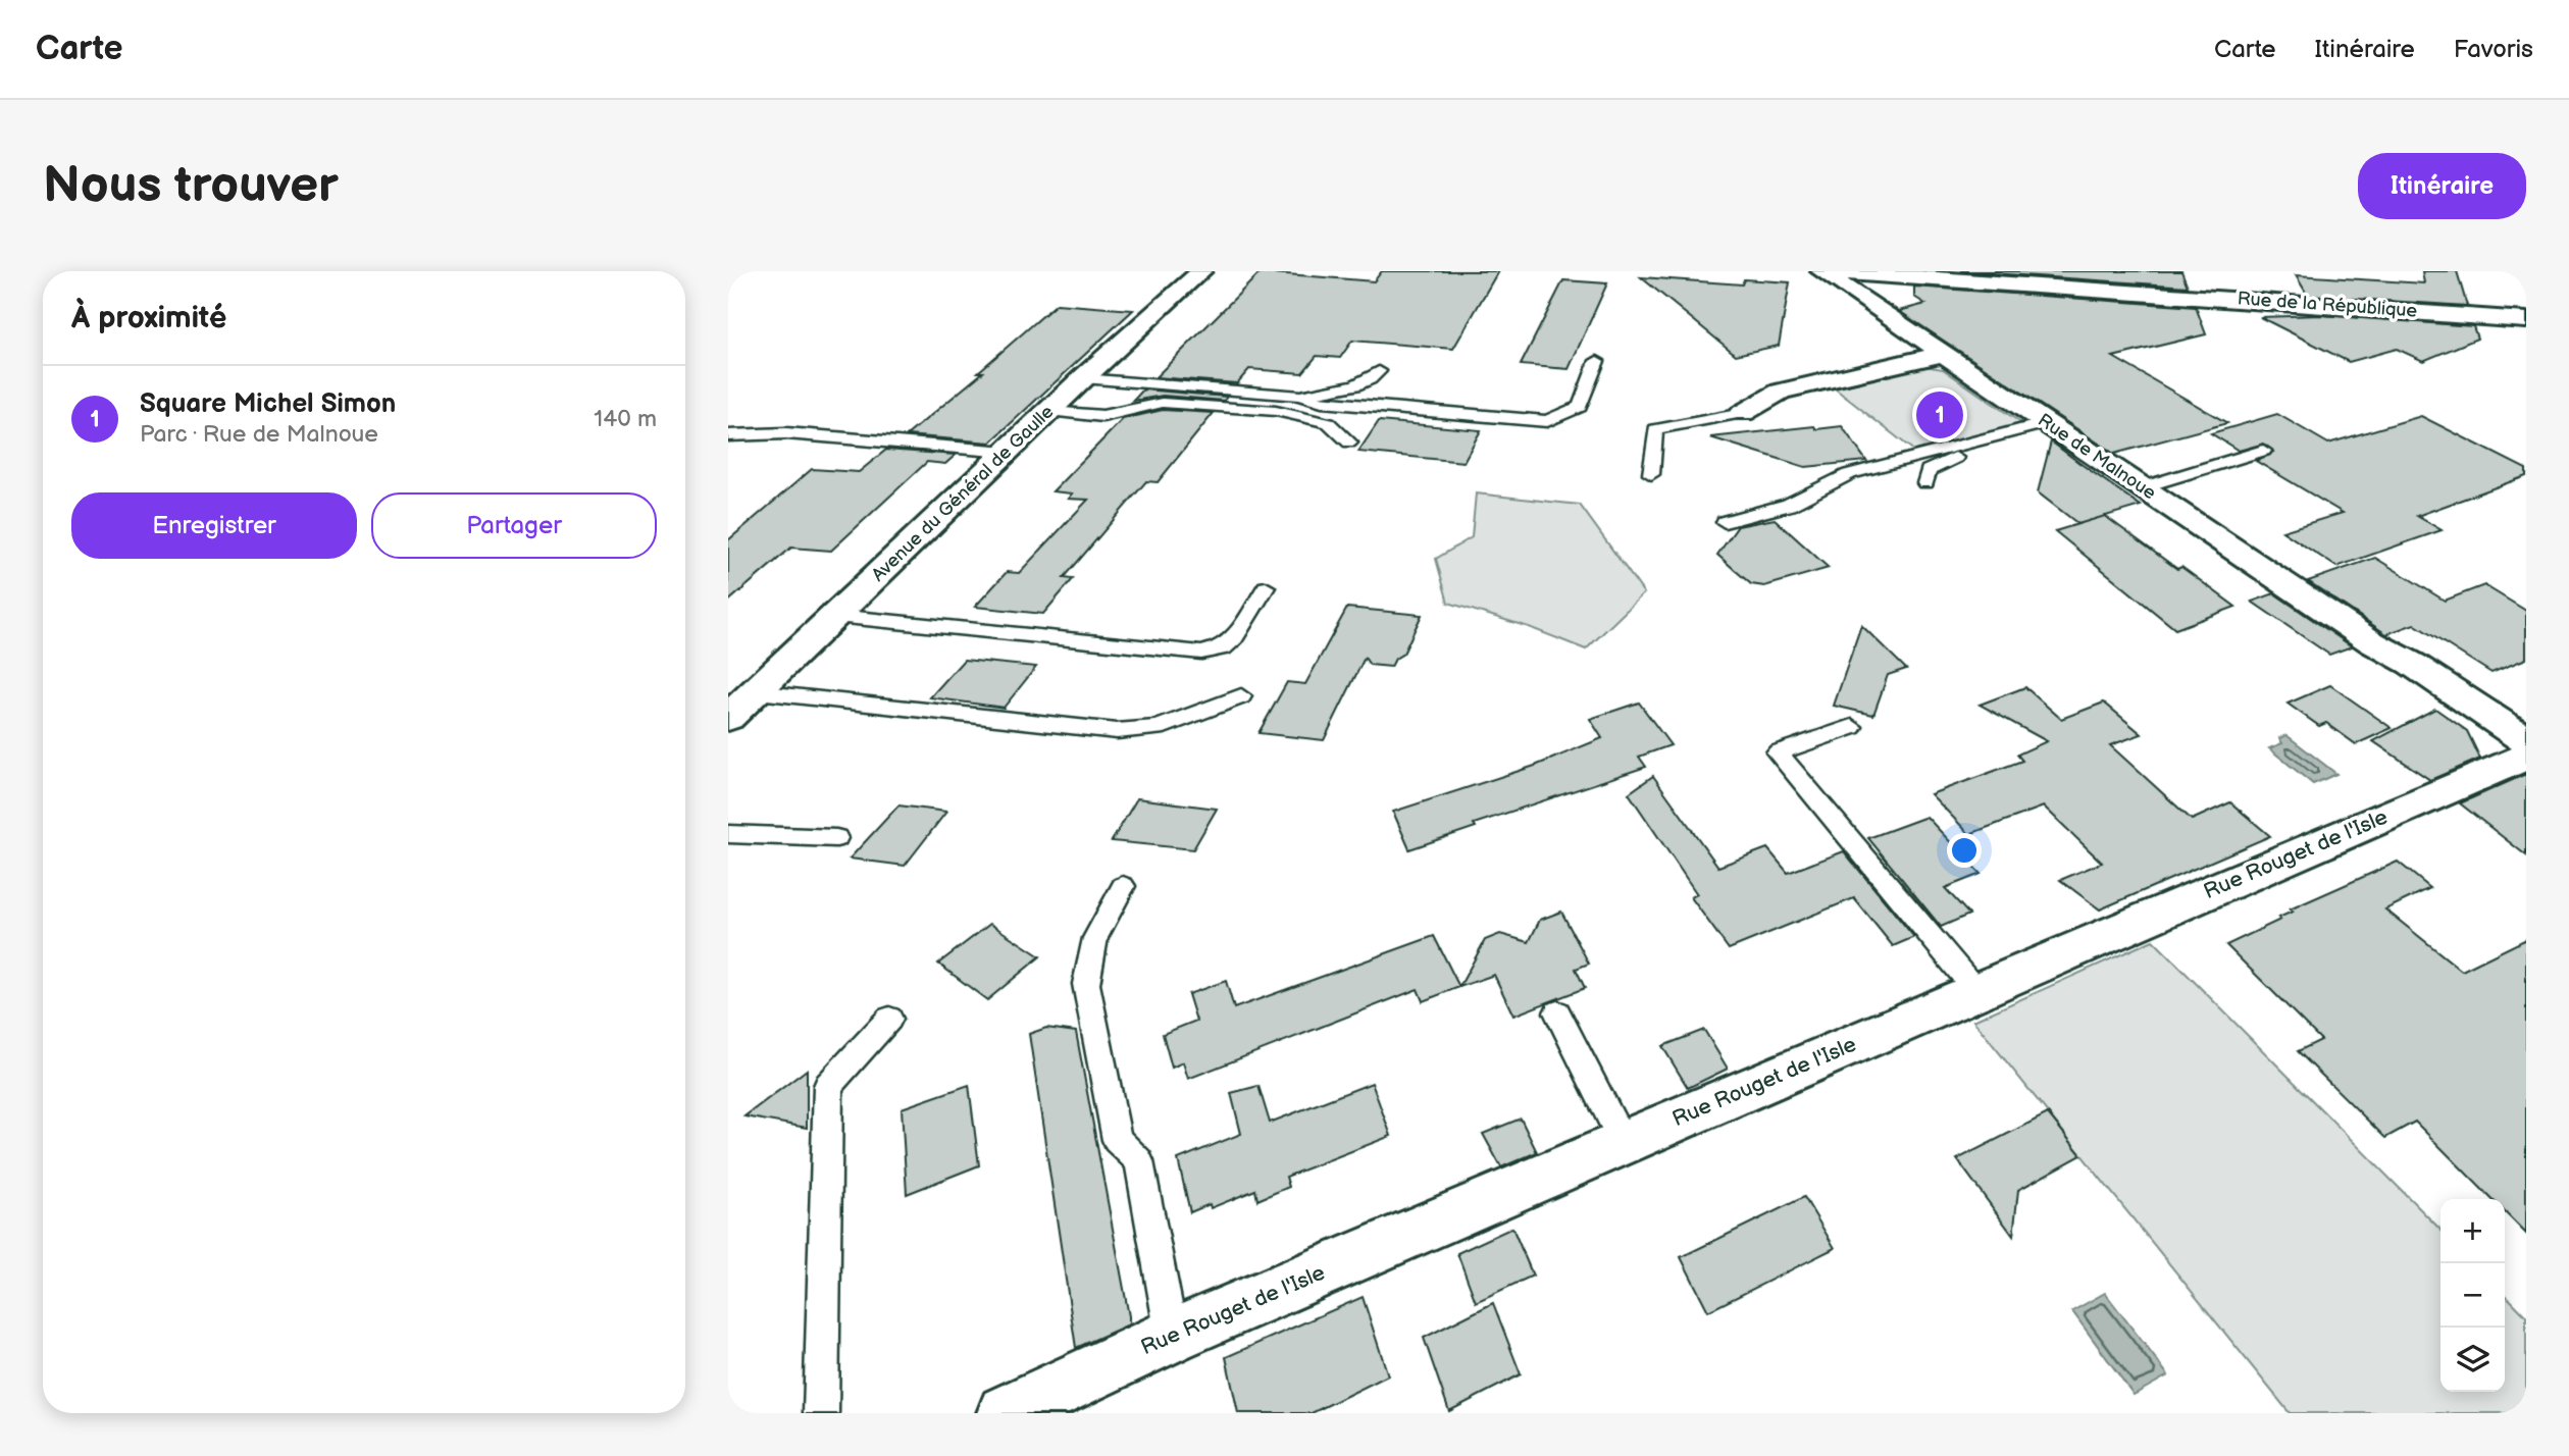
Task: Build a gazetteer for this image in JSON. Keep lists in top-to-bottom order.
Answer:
{
  "streets": {
    "street": [
      "Rue de la République",
      "Rue de Malnoue",
      "Avenue du Général de Gaulle",
      "Rue Rouget de l'Isle"
    ]
  },
  "crossings": [
    ["Rue de Malnoue", "Rue Rouget de l'Isle"]
  ],
  "page": {
    "header": "Carte",
    "nav": ["Carte", "Itinéraire", "Favoris"],
    "buttons": [
      "Itinéraire",
      ["Enregistrer", "Partager"]
    ],
    "title": "Nous trouver",
    "heading": "À proximité",
    "list": [
      {
        "mark": "1",
        "name": "Square Michel Simon",
        "note": "Parc · Rue de Malnoue",
        "value": "140 m"
      }
    ],
    "pins": "1",
    "map_buttons": ["+", "−"]
  }
}
